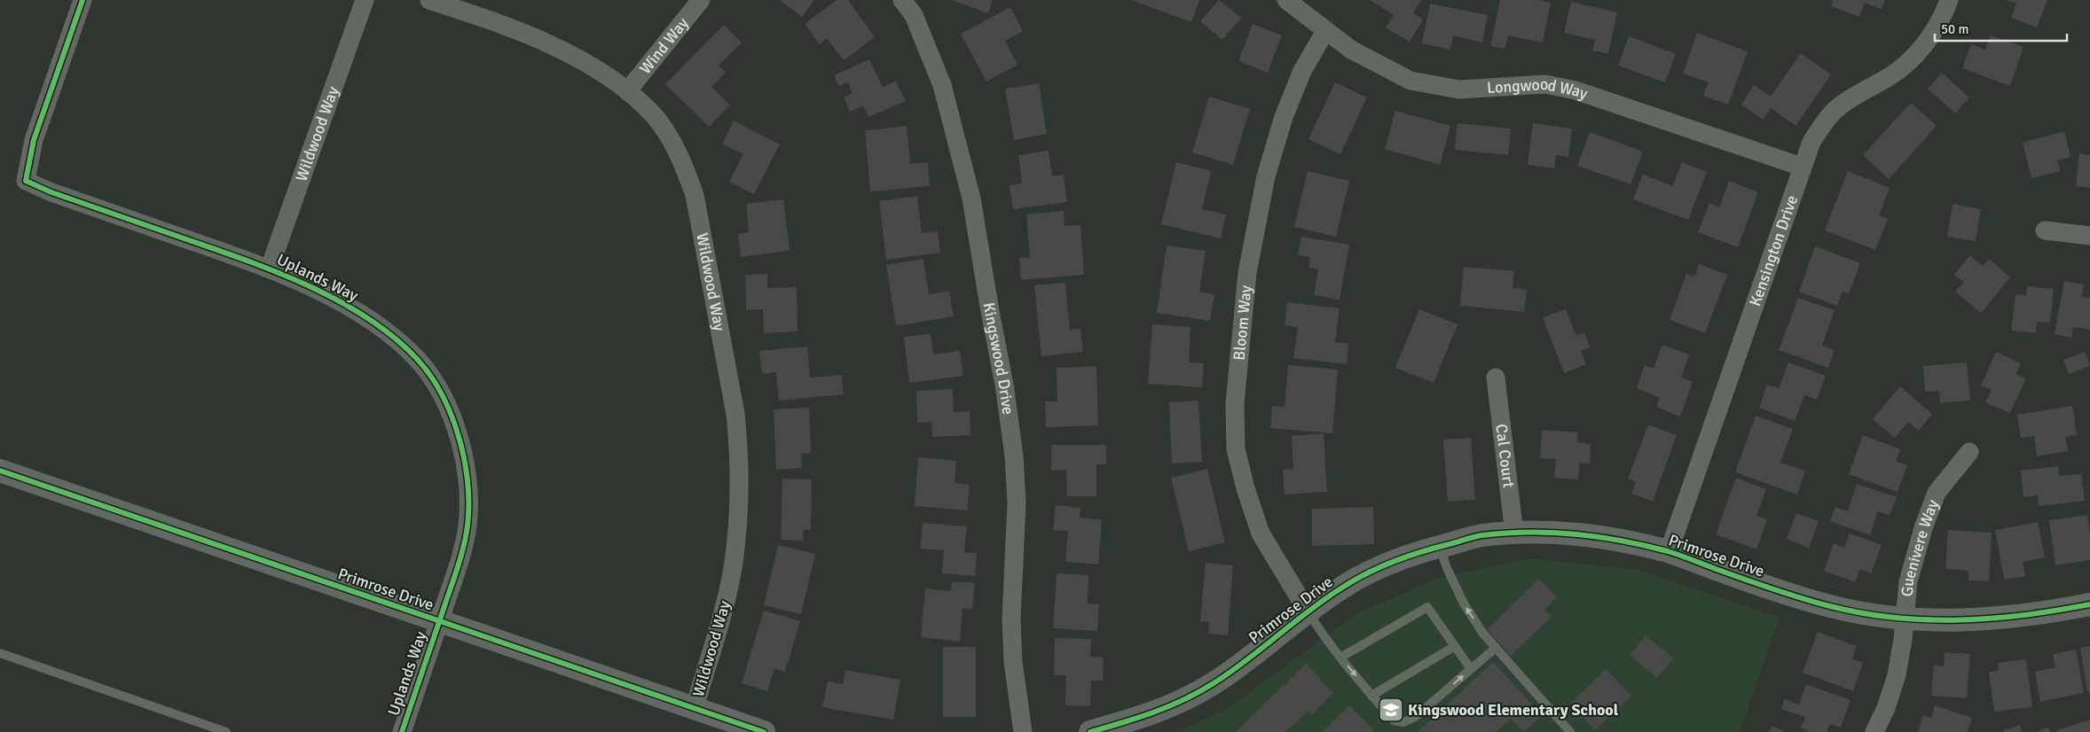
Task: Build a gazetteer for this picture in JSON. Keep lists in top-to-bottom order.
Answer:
{
  "streets": {
    "street": [
      "Wind Way",
      "Longwood Way",
      "Wildwood Way",
      "Kensington Drive",
      "Uplands Way",
      "Bloom Way",
      "Kingswood Drive",
      "Cal Court",
      "Guenivere Way",
      "Primrose Drive"
    ]
  },
  "crossings": [
    ["Wind Way", "Wildwood Way"],
    ["Longwood Way", "Kensington Drive"],
    ["Longwood Way", "Bloom Way"],
    ["Wildwood Way", "Uplands Way"],
    ["Wildwood Way", "Primrose Drive"],
    ["Kensington Drive", "Primrose Drive"],
    ["Uplands Way", "Primrose Drive"],
    ["Bloom Way", "Primrose Drive"],
    ["Cal Court", "Primrose Drive"],
    ["Guenivere Way", "Primrose Drive"]
  ],
  "places": {
    "school or university": ["Kingswood Elementary School"]
  },
  "scale_bar": "50 m"
}
